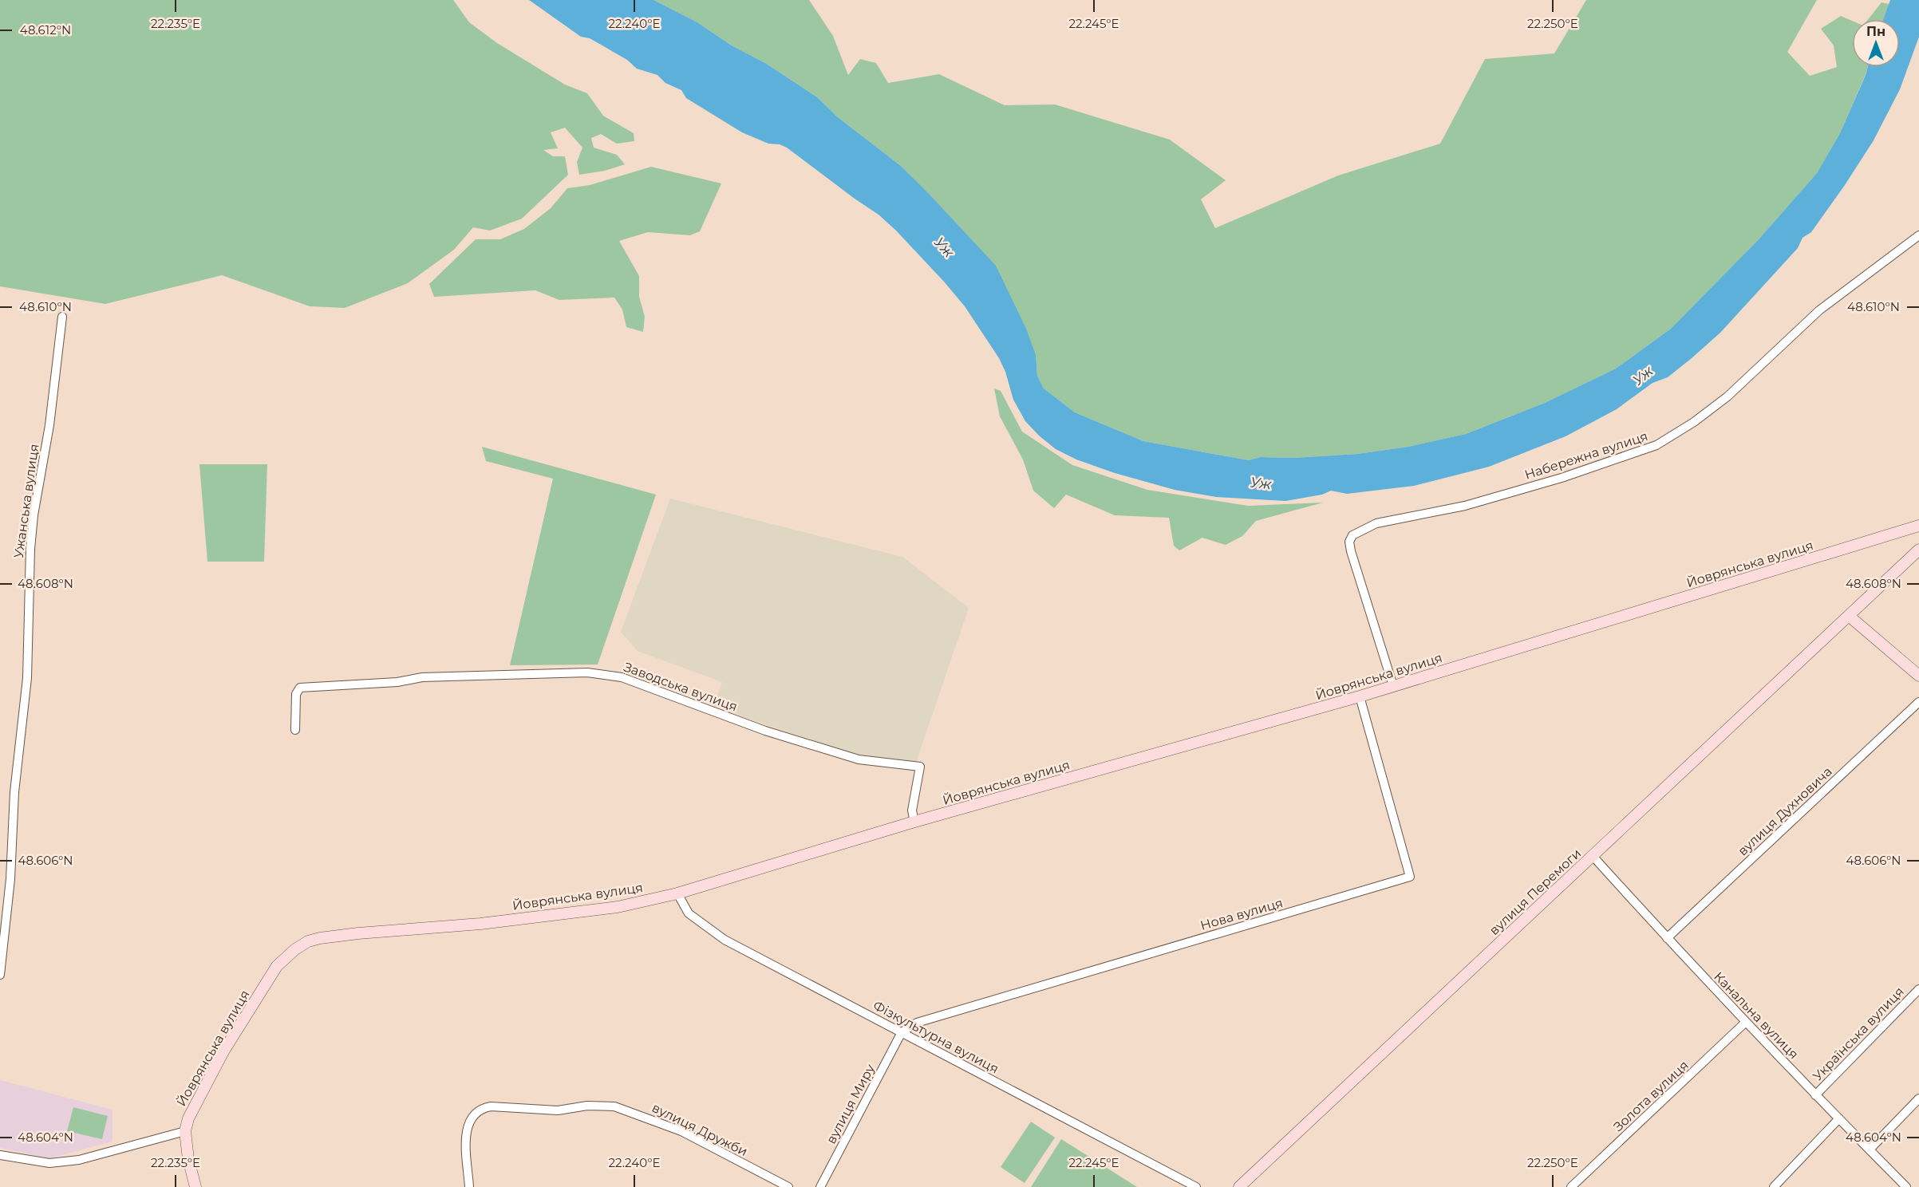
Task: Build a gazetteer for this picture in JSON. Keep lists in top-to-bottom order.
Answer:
{
  "streets": {
    "street": [
      "Набережна вулиця",
      "Ужанська вулиця",
      "Йоврянська вулиця",
      "Заводська вулиця",
      "вулиця Духновича",
      "вулиця Перемоги",
      "Нова вулиця",
      "Канальна вулиця",
      "Українська вулиця",
      "Фізкультурна вулиця",
      "Золота вулиця",
      "вулиця Миру",
      "вулиця Дружби"
    ]
  },
  "crossings": [
    ["Набережна вулиця", "Йоврянська вулиця"],
    ["Йоврянська вулиця", "Заводська вулиця"],
    ["Йоврянська вулиця", "Нова вулиця"],
    ["Йоврянська вулиця", "Фізкультурна вулиця"],
    ["вулиця Духновича", "Канальна вулиця"],
    ["вулиця Перемоги", "Канальна вулиця"],
    ["Нова вулиця", "Фізкультурна вулиця"],
    ["Нова вулиця", "вулиця Миру"],
    ["Канальна вулиця", "Українська вулиця"],
    ["Канальна вулиця", "Золота вулиця"],
    ["Фізкультурна вулиця", "вулиця Миру"]
  ],
  "water": ["Уж"],
  "north": "top",
  "coordinates": [
    "22.235°E",
    "22.240°E",
    "22.245°E",
    "22.250°E",
    "48.612°N",
    "48.610°N",
    "48.608°N",
    "48.606°N",
    "48.604°N"
  ]
}
